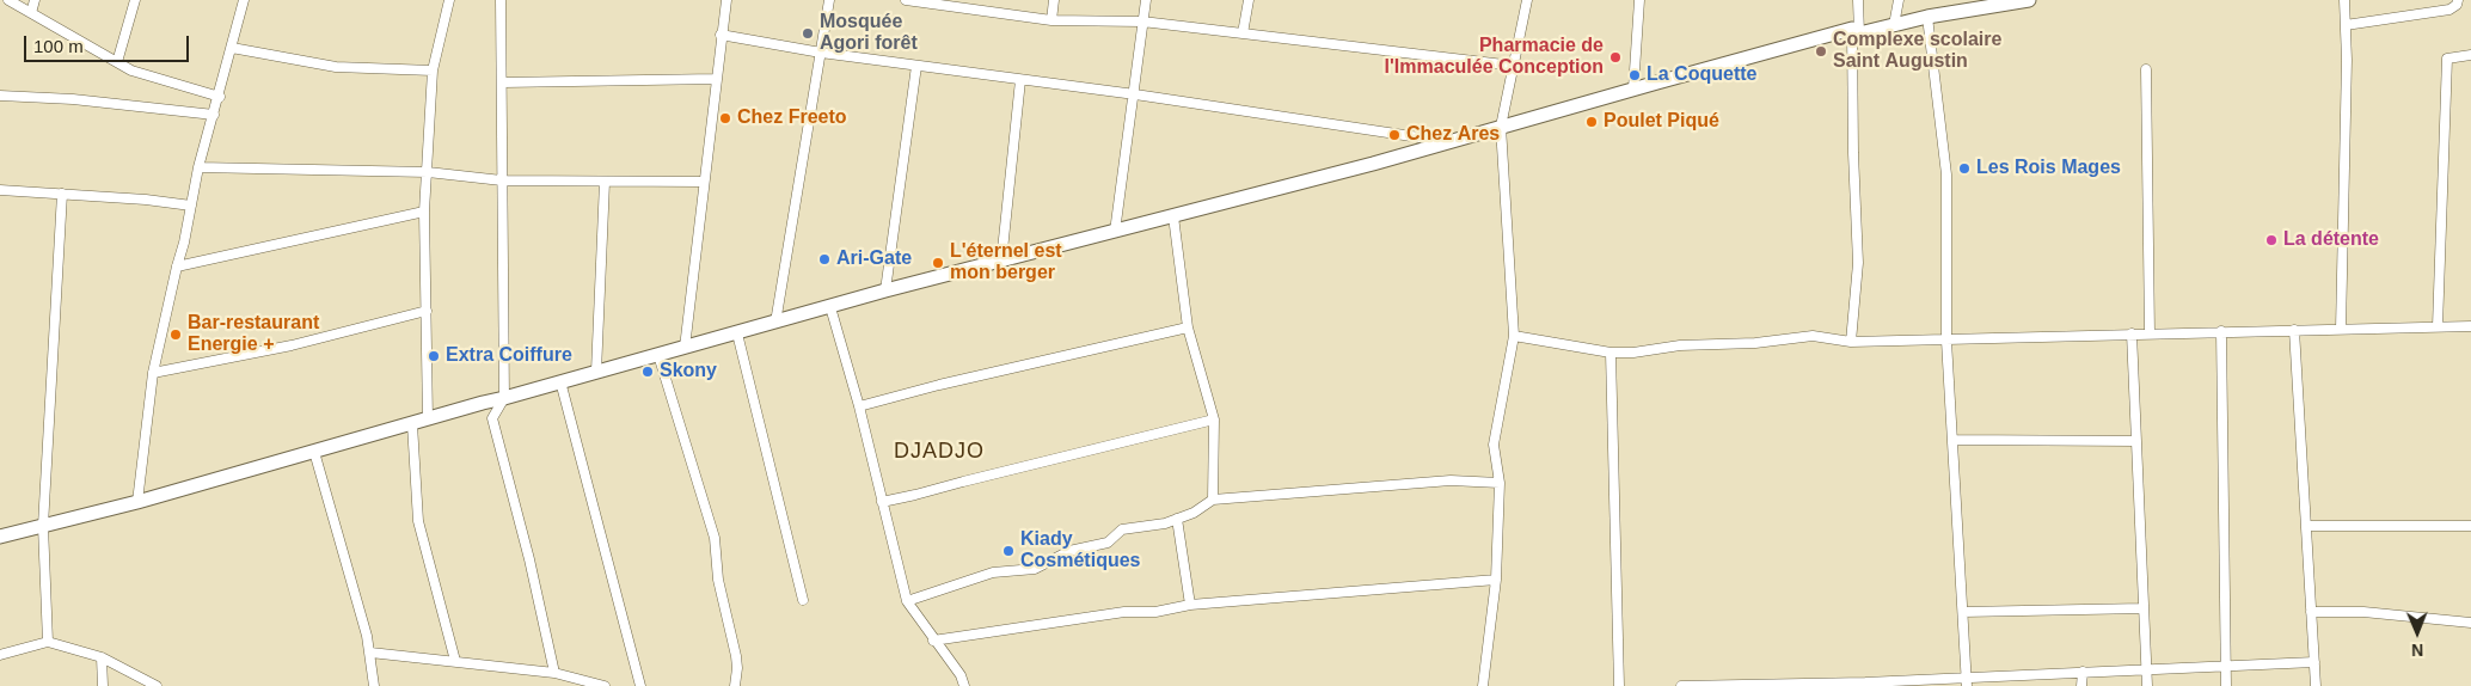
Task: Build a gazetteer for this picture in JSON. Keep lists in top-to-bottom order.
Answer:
{
  "districts": ["DJADJO"],
  "places": [
    "Mosquée Agori forêt",
    "Complexe scolaire Saint Augustin",
    "Pharmacie de l'Immaculée Conception",
    "La Coquette",
    "Chez Freeto",
    "Poulet Piqué",
    "Chez Ares",
    "Les Rois Mages",
    "La détente",
    "Ari-Gate",
    "L'éternel est mon berger",
    "Bar-restaurant Energie +",
    "Extra Coiffure",
    "Skony",
    "Kiady Cosmétiques"
  ],
  "scale_bar": "100 m",
  "north": "bottom"
}
